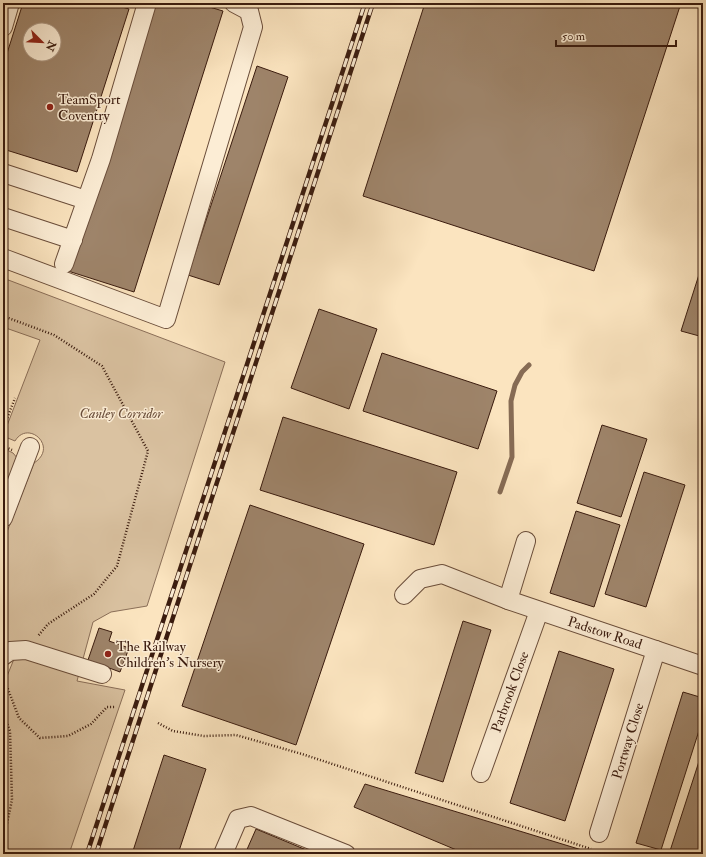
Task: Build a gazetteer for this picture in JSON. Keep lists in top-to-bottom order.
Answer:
{
  "streets": {
    "street": ["Padstow Road", "Parbrook Close", "Portway Close"]
  },
  "crossings": [
    ["Padstow Road", "Parbrook Close"],
    ["Padstow Road", "Portway Close"]
  ],
  "parks": ["Canley Corridor"],
  "places": ["TeamSport Coventry", "The Railway Children's Nursery"],
  "scale_bar": "50 m",
  "north": "bottom right"
}
